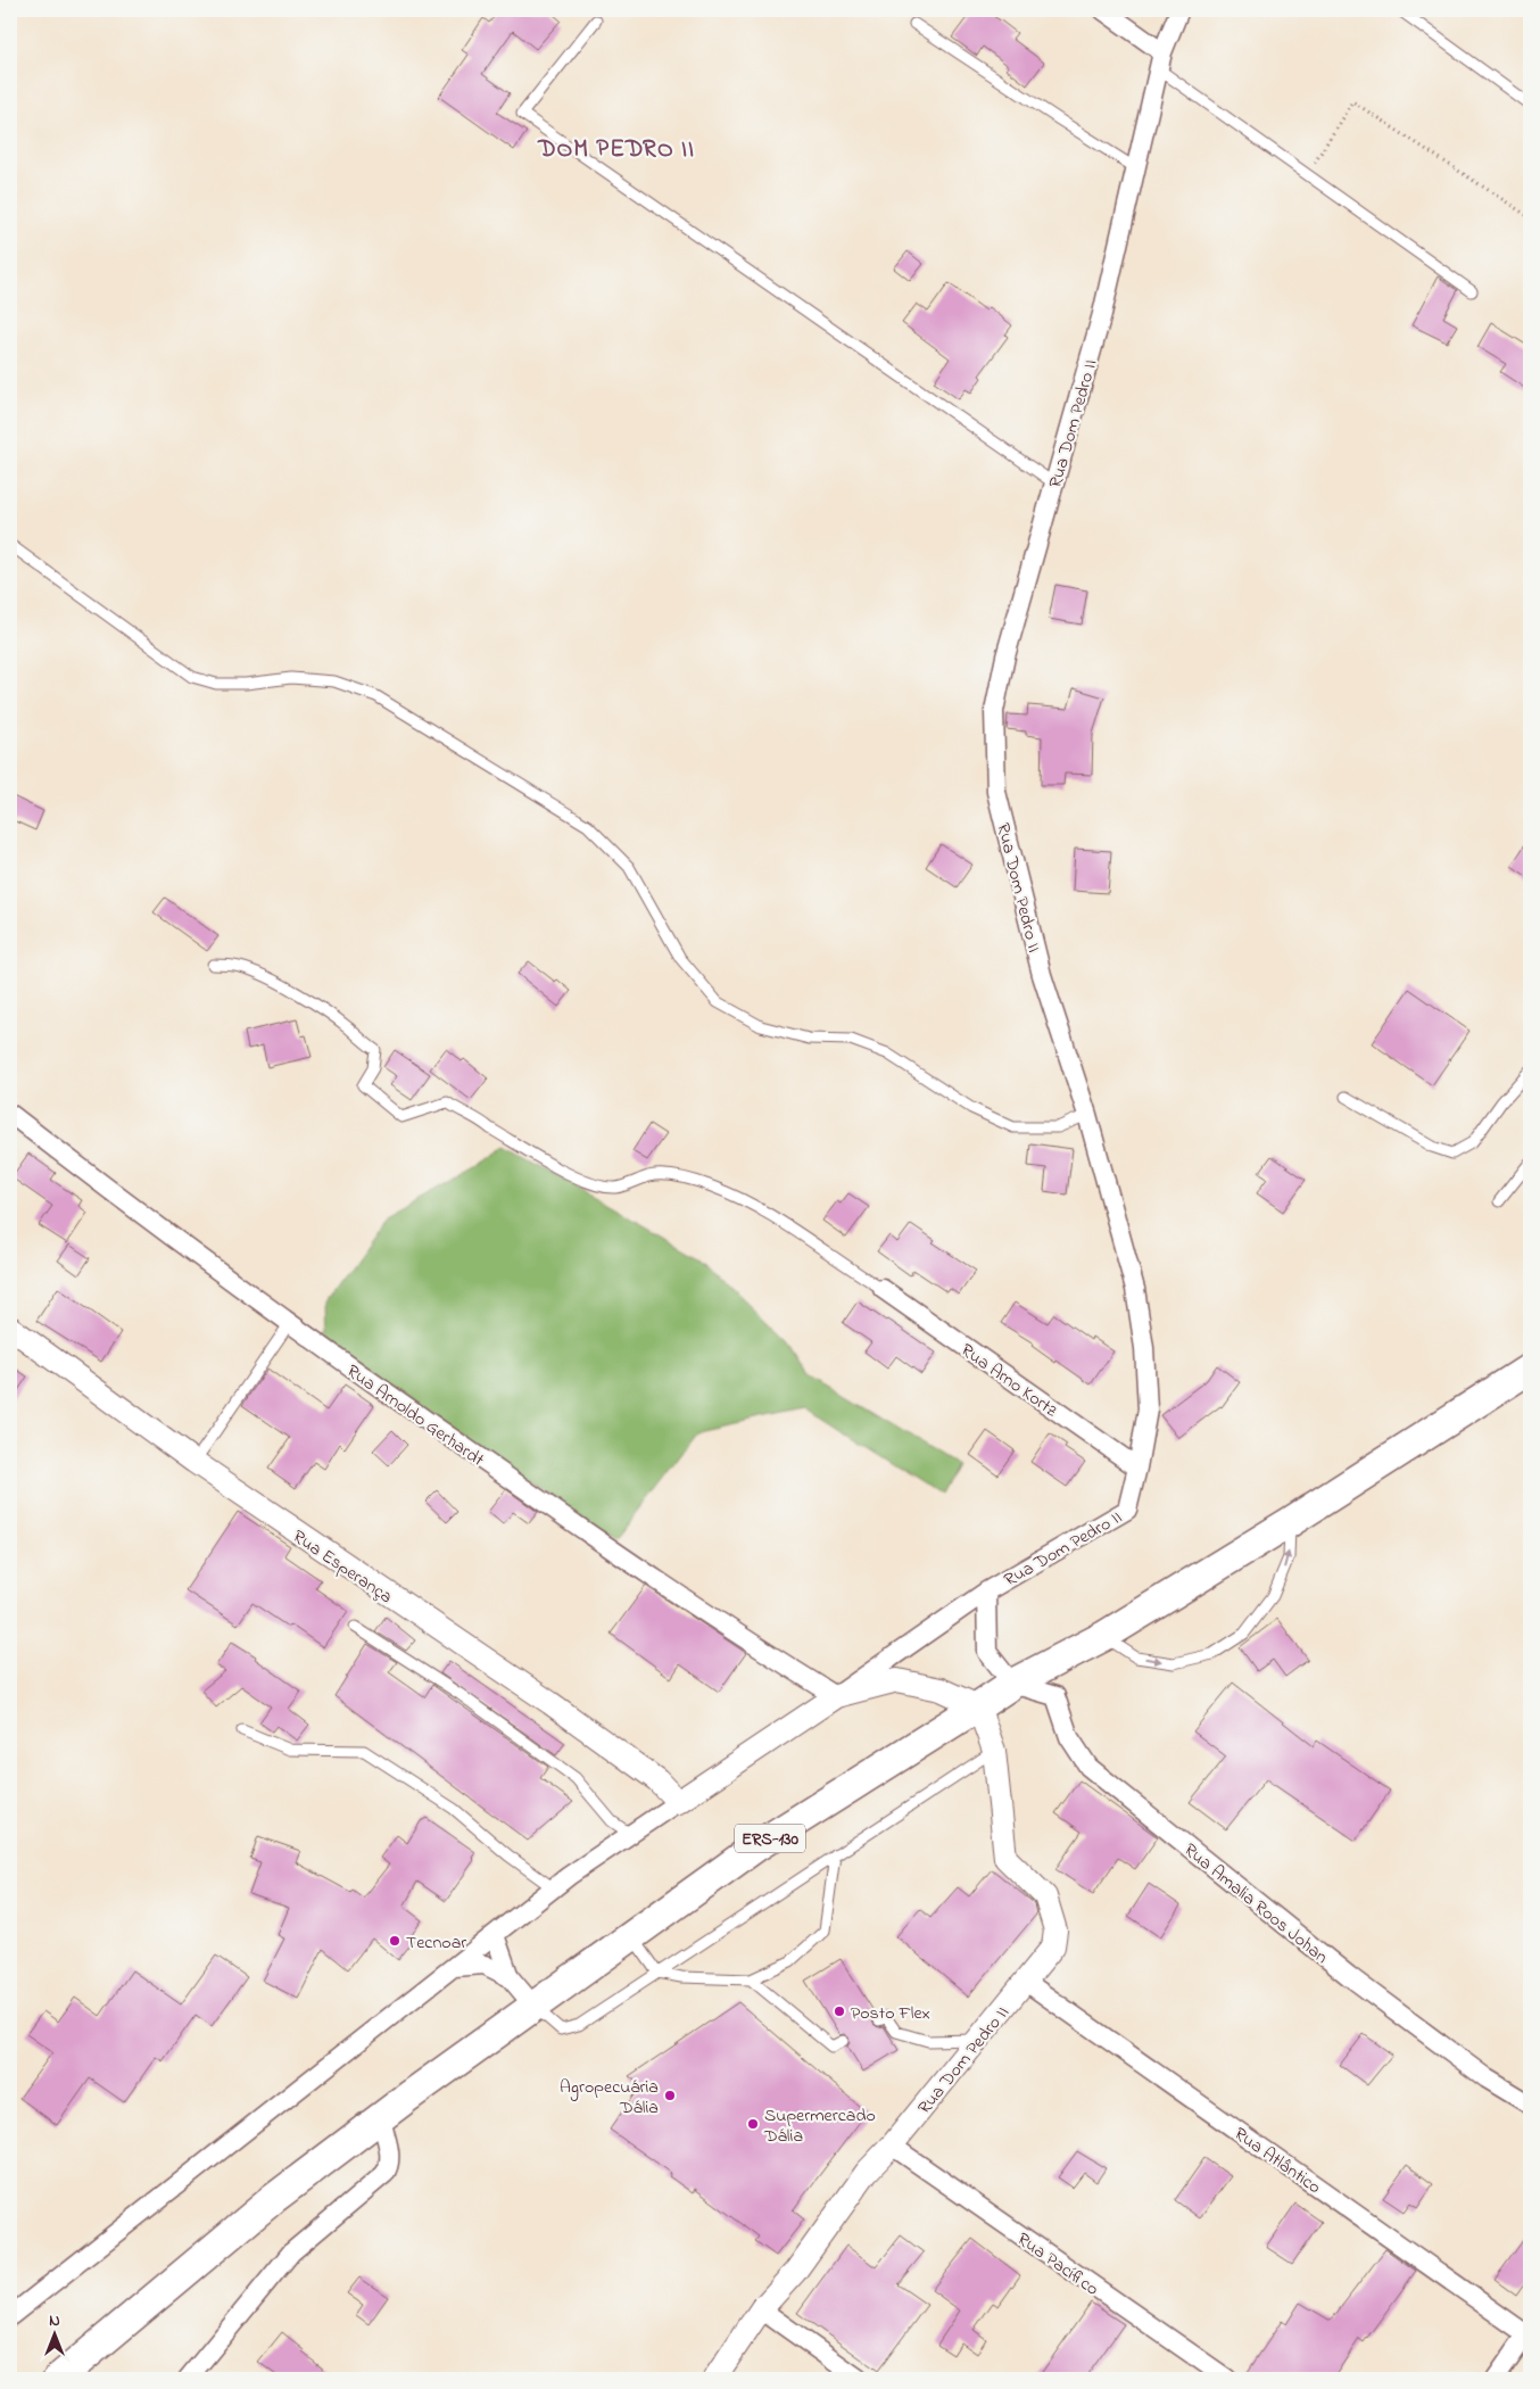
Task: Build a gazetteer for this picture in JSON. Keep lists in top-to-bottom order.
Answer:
{
  "streets": {
    "main road": ["ERS-130"],
    "street": [
      "Rua Dom Pedro II",
      "Rua Arno Kortz",
      "Rua Arnoldo Gerhardt",
      "Rua Esperança",
      "Rua Amalia Roos Johan",
      "Rua Atlântico",
      "Rua Pacífico"
    ]
  },
  "crossings": [
    ["Rua Dom Pedro II", "Rua Arno Kortz"],
    ["Rua Dom Pedro II", "ERS-130"],
    ["Rua Dom Pedro II", "Rua Amalia Roos Johan"],
    ["Rua Dom Pedro II", "Rua Atlântico"],
    ["Rua Dom Pedro II", "Rua Pacífico"],
    ["ERS-130", "Rua Amalia Roos Johan"]
  ],
  "districts": ["DOM PEDRO II"],
  "places": [
    "Tecnoar",
    "Posto Flex",
    "Agropecuária Dália",
    "Supermercado Dália"
  ],
  "north": "top"
}
